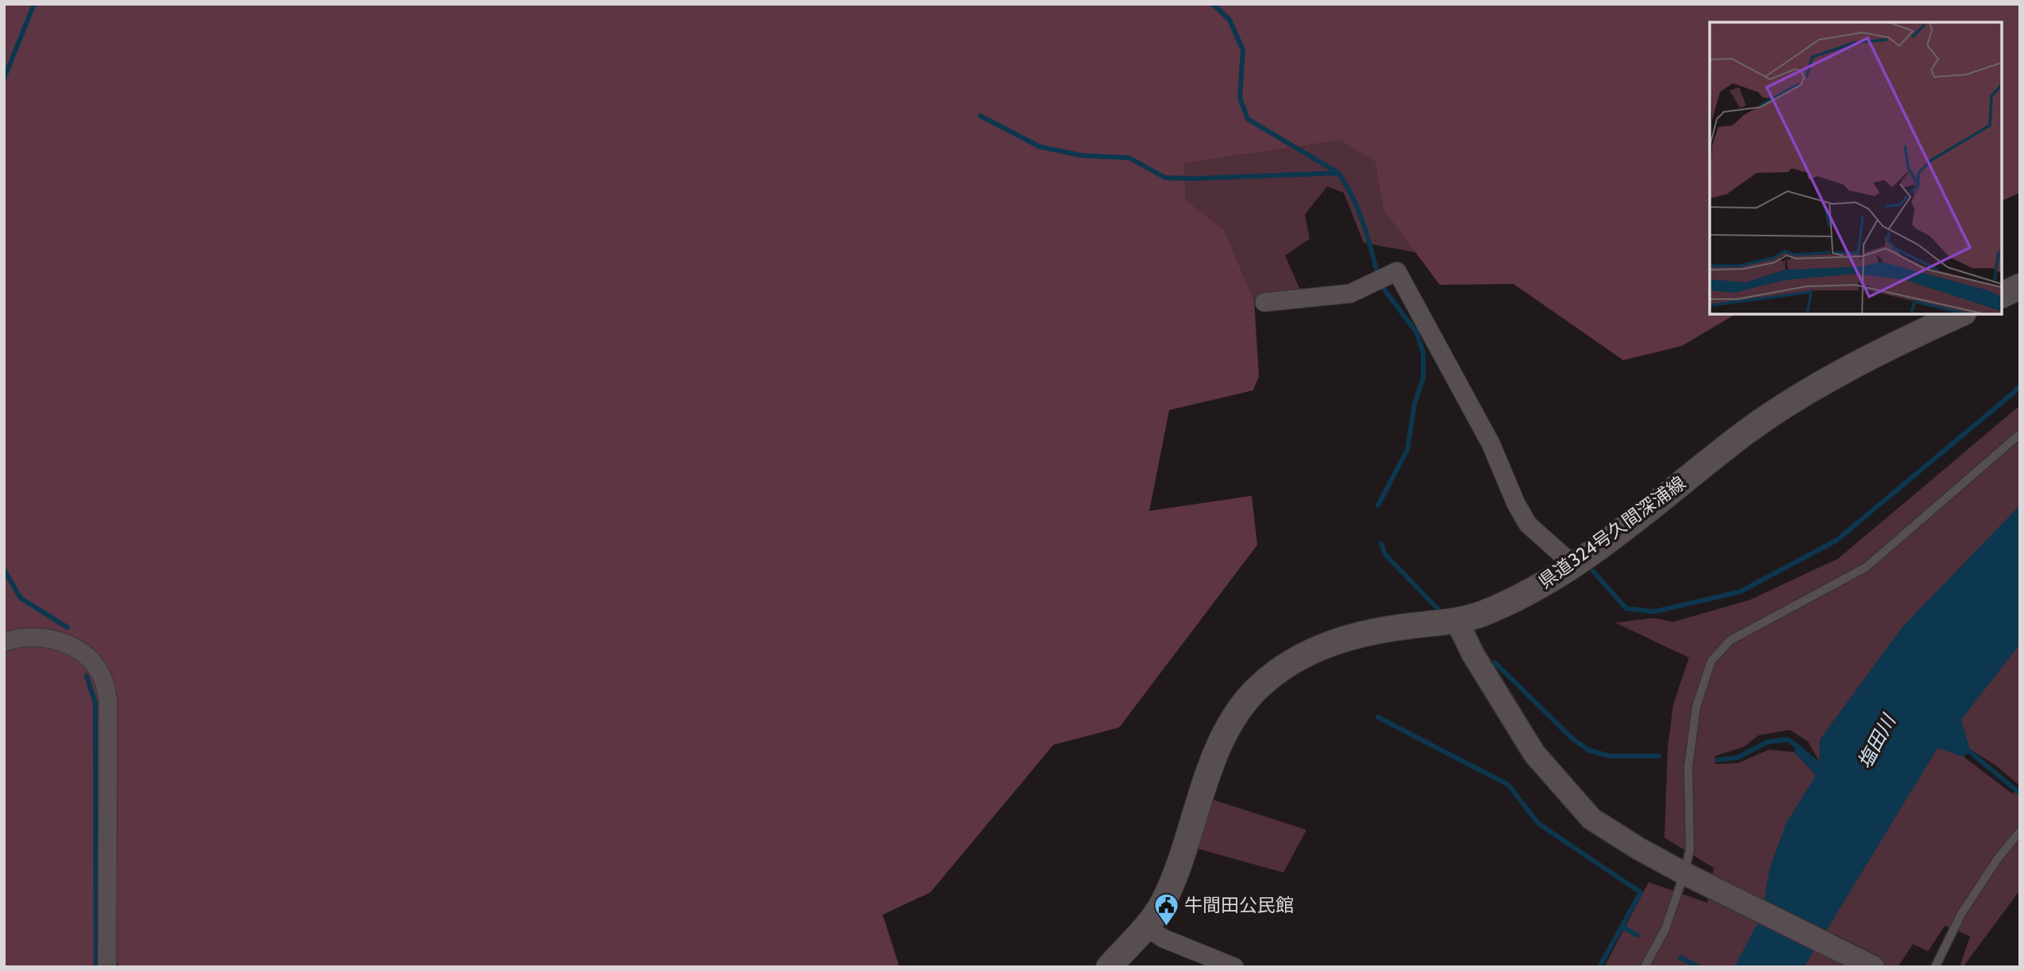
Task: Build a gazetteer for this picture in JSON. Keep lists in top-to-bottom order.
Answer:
{
  "streets": {
    "main road": ["県道324号久間深浦線"]
  },
  "water": ["塩田川"],
  "places": {
    "public building": ["牛間田公民館"]
  }
}
